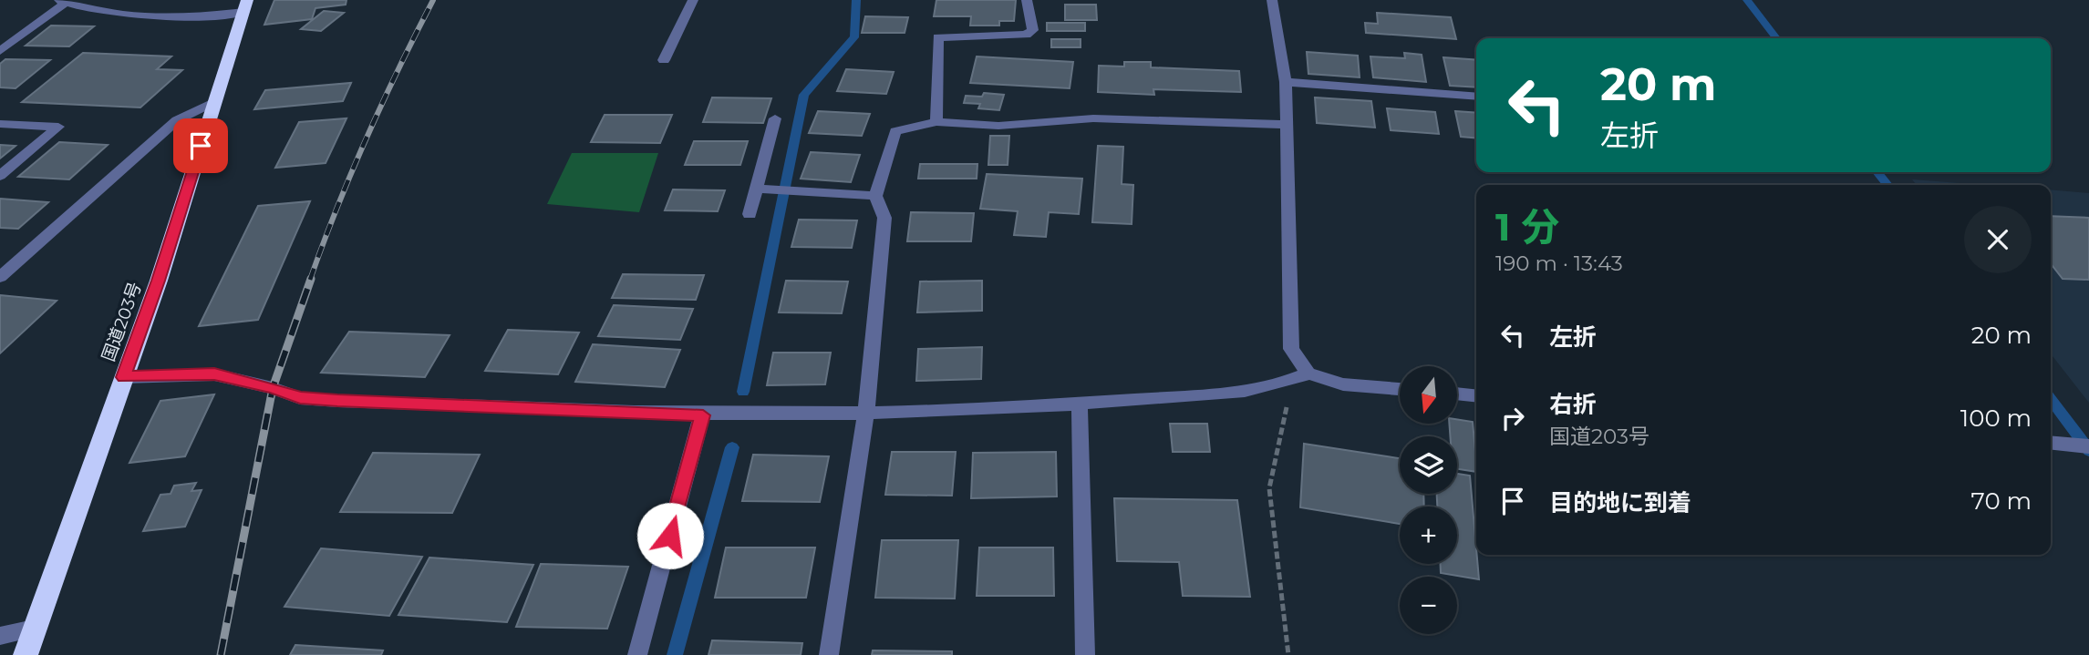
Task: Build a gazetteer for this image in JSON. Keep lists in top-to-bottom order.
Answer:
{
  "streets": {
    "highway": ["国道203号"]
  },
  "north": "bottom",
  "page": {
    "turn": ["20 m", "左折"],
    "heading": ["1 分", "190 m · 13:43"],
    "list": [
      {
        "name": "左折",
        "value": "20 m"
      },
      {
        "name": "右折",
        "note": "国道203号",
        "value": "100 m"
      },
      {
        "name": "目的地に到着",
        "value": "70 m"
      }
    ],
    "map_buttons": ["+", "−"]
  }
}
